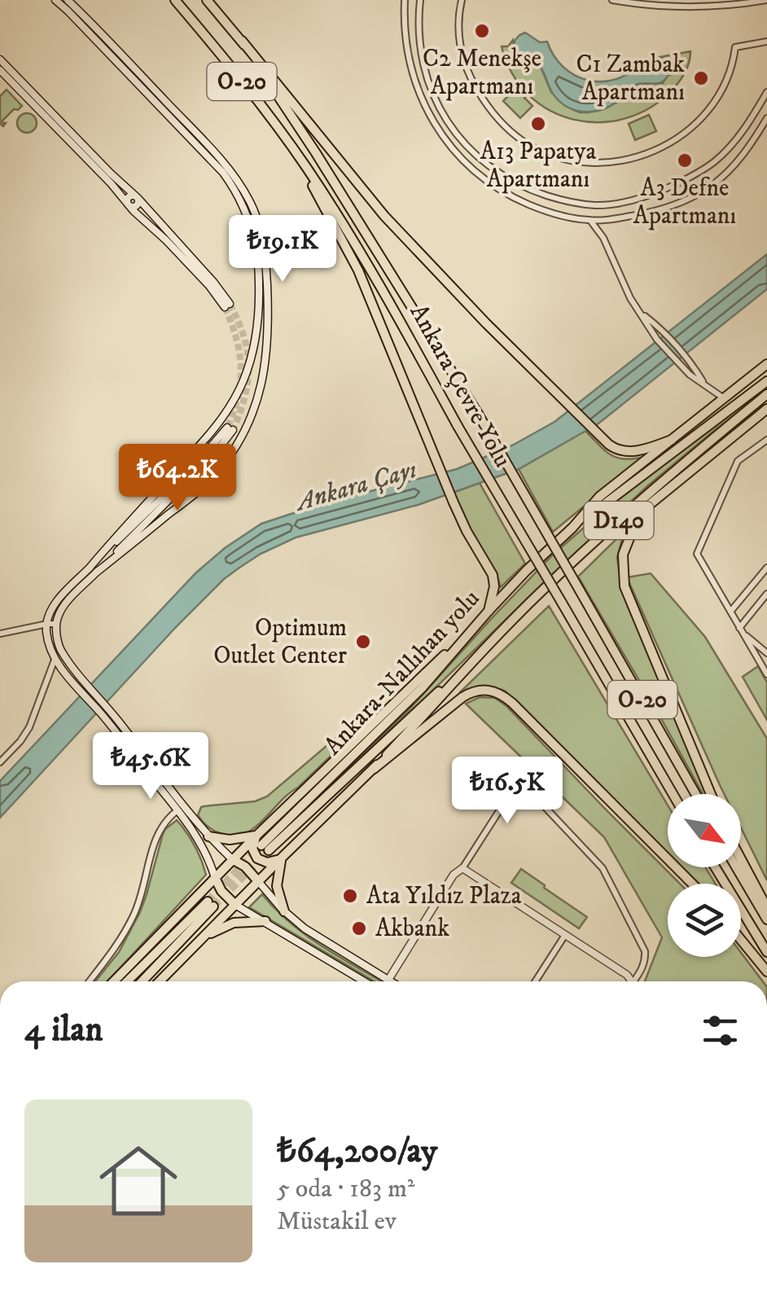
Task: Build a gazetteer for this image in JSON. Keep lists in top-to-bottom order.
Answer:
{
  "streets": {
    "highway": [
      "O-20",
      "Ankara Çevre Yolu",
      "D140",
      "Ankara-Nallıhan yolu"
    ]
  },
  "crossings": [
    ["D140", "Ankara-Nallıhan yolu"]
  ],
  "water": ["Ankara Çayı"],
  "places": [
    "C2 Menekşe Apartmanı",
    "C1 Zambak Apartmanı",
    "A13 Papatya Apartmanı",
    "A3 Defne Apartmanı",
    "Optimum Outlet Center",
    "Ata Yıldız Plaza",
    "Akbank"
  ],
  "north": "bottom right",
  "page": {
    "price": [
      "₺19.1K",
      "₺64.2K",
      "₺45.6K",
      "₺16.5K"
    ],
    "heading": "4 ilan",
    "list": [
      {
        "name": "₺64,200/ay",
        "note": "5 oda · 183 m² · Müstakil ev"
      }
    ]
  }
}
